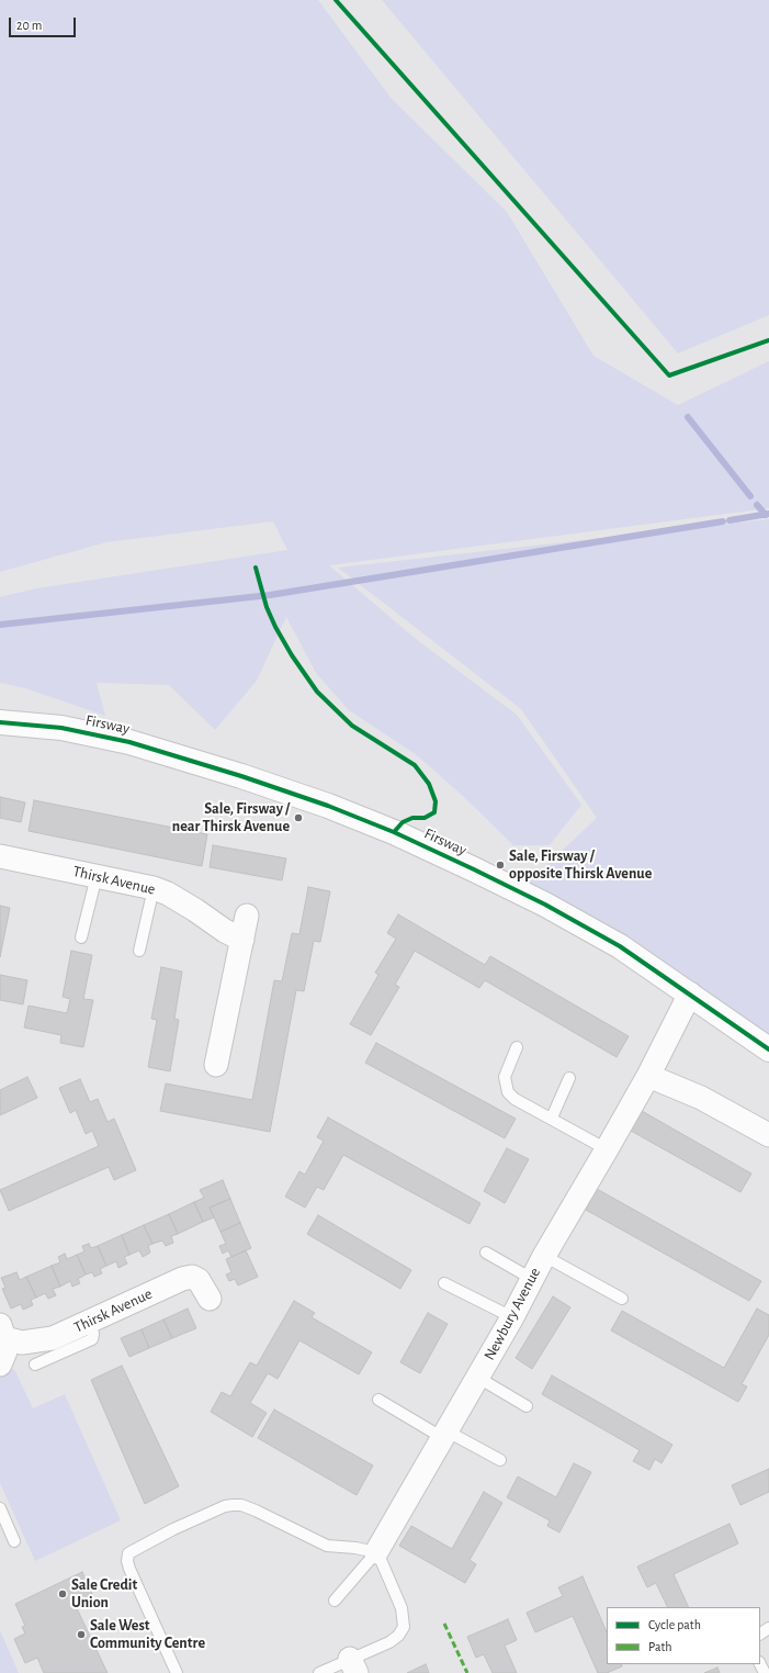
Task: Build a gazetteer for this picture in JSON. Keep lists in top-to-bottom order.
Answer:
{
  "streets": {
    "street": ["Firsway", "Thirsk Avenue", "Newbury Avenue"]
  },
  "crossings": [
    ["Firsway", "Newbury Avenue"]
  ],
  "places": [
    "Sale, Firsway / near Thirsk Avenue",
    "Sale, Firsway / opposite Thirsk Avenue",
    "Sale Credit Union",
    "Sale West Community Centre"
  ],
  "legend": ["Cycle path", "Path"],
  "scale_bar": "20 m"
}
